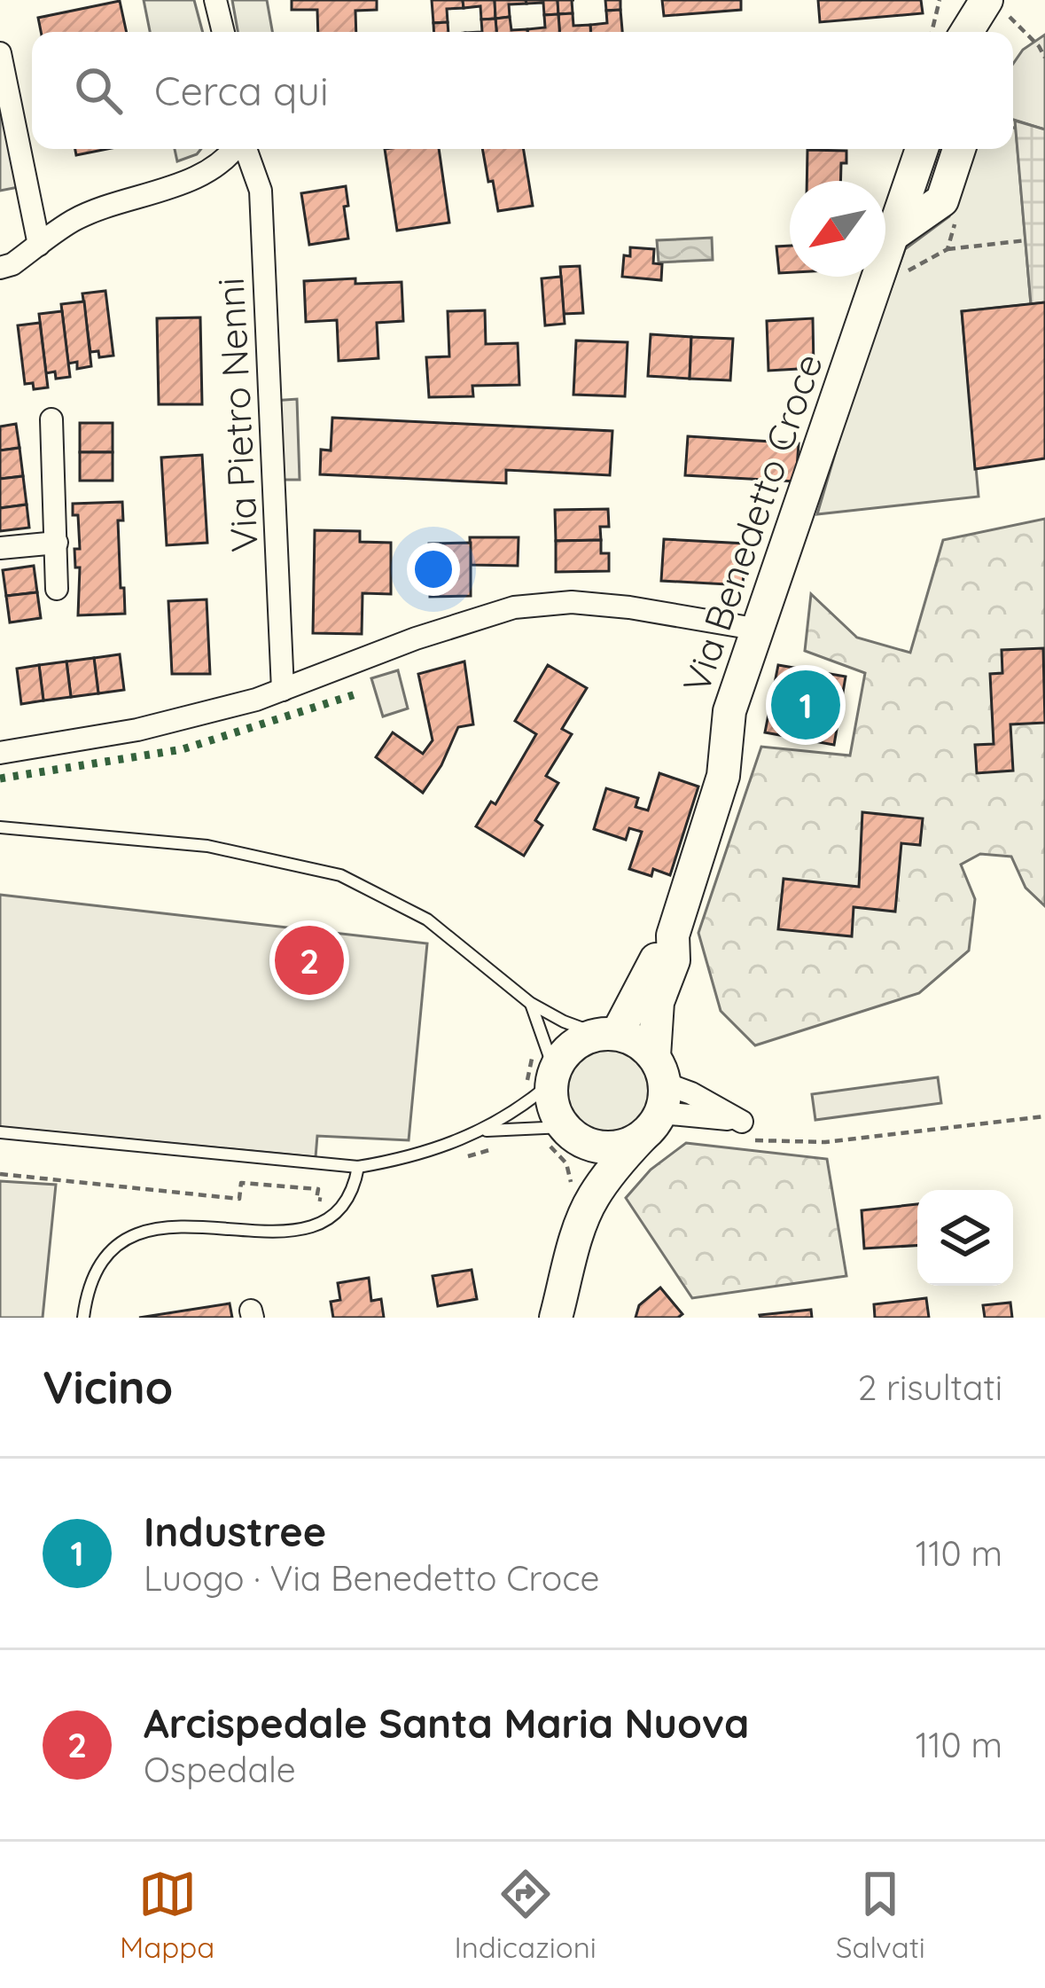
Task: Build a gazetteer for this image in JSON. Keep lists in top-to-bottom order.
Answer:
{
  "streets": {
    "street": ["Via Pietro Nenni", "Via Benedetto Croce"]
  },
  "north": "bottom left",
  "page": {
    "search": "Cerca qui",
    "pins": ["1", "2"],
    "heading": ["Vicino", "2 risultati"],
    "list": [
      {
        "mark": "1",
        "name": "Industree",
        "note": "Luogo · Via Benedetto Croce",
        "value": "110 m"
      },
      {
        "mark": "2",
        "name": "Arcispedale Santa Maria Nuova",
        "note": "Ospedale",
        "value": "110 m"
      }
    ],
    "nav": ["Mappa", "Indicazioni", "Salvati"]
  }
}
